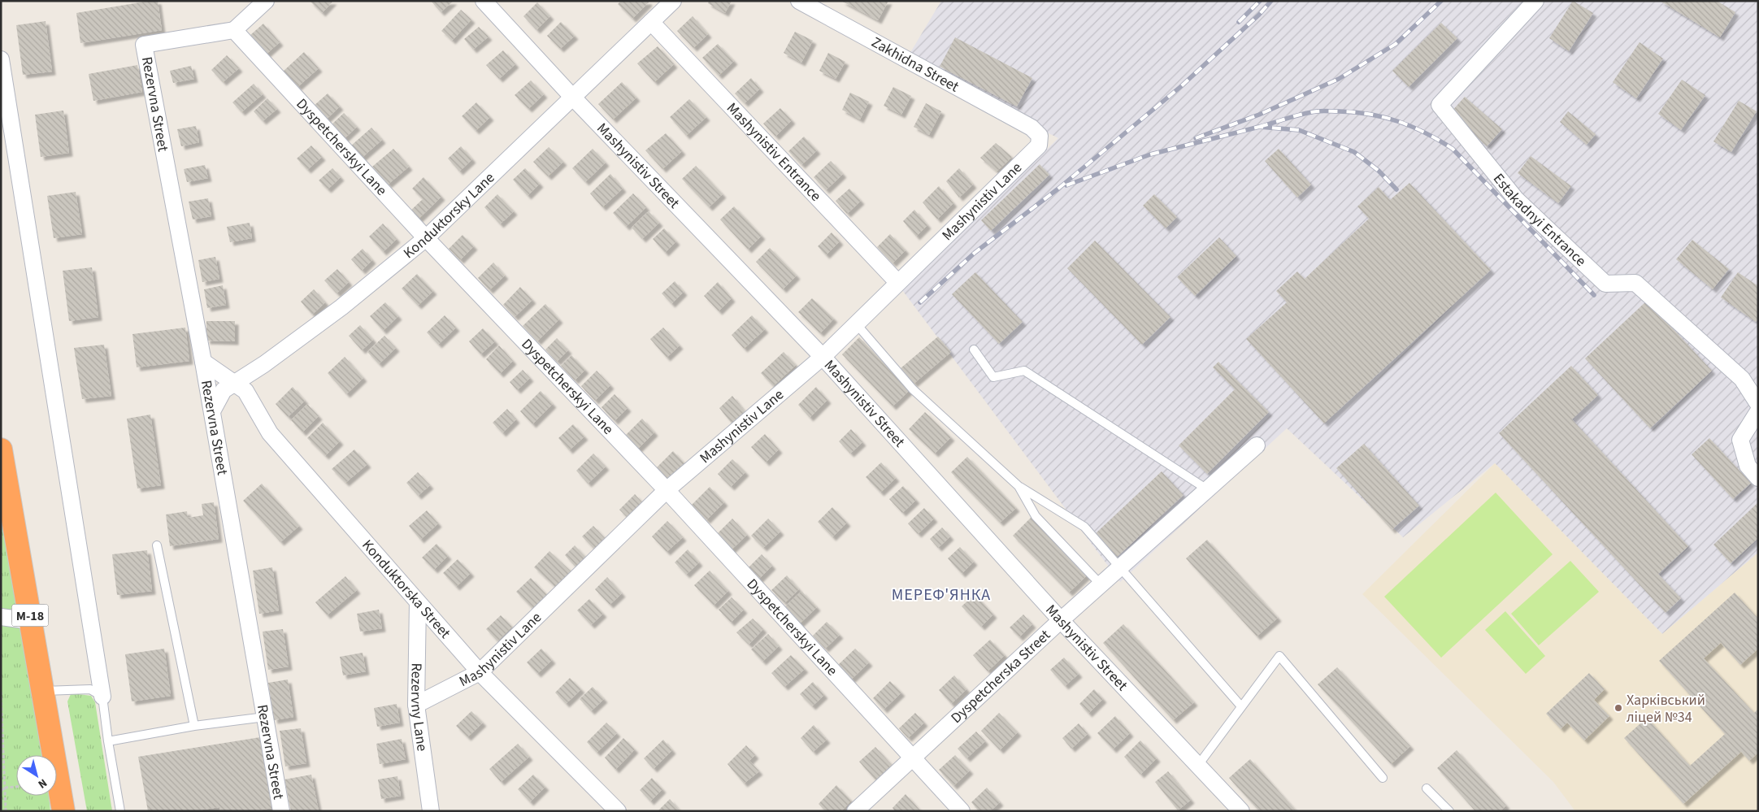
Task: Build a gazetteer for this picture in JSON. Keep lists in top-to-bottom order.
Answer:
{
  "streets": {
    "highway": ["М-18"],
    "street": [
      "Zakhidna Street",
      "Rezervna Street",
      "Dyspetcherskyi Lane",
      "Mashynistiv Entrance",
      "Mashynistiv Street",
      "Mashynistiv Lane",
      "Konduktorsky Lane",
      "Estakadnyi Entrance",
      "Konduktorska Street",
      "Dyspetcherska Street",
      "Rezervny Lane"
    ]
  },
  "crossings": [
    ["Zakhidna Street", "Mashynistiv Lane"],
    ["Rezervna Street", "Dyspetcherskyi Lane"],
    ["Rezervna Street", "Konduktorsky Lane"],
    ["Rezervna Street", "Konduktorska Street"],
    ["Dyspetcherskyi Lane", "Mashynistiv Lane"],
    ["Dyspetcherskyi Lane", "Konduktorsky Lane"],
    ["Dyspetcherskyi Lane", "Dyspetcherska Street"],
    ["Mashynistiv Entrance", "Mashynistiv Lane"],
    ["Mashynistiv Entrance", "Konduktorsky Lane"],
    ["Mashynistiv Street", "Mashynistiv Lane"],
    ["Mashynistiv Street", "Konduktorsky Lane"],
    ["Mashynistiv Street", "Dyspetcherska Street"],
    ["Mashynistiv Lane", "Konduktorska Street"],
    ["Mashynistiv Lane", "Rezervny Lane"],
    ["Konduktorsky Lane", "Konduktorska Street"],
    ["Konduktorska Street", "Rezervny Lane"]
  ],
  "districts": ["МЕРЕФ'ЯНКА"],
  "places": ["Харківський ліцей №34"],
  "north": "bottom right"
}
